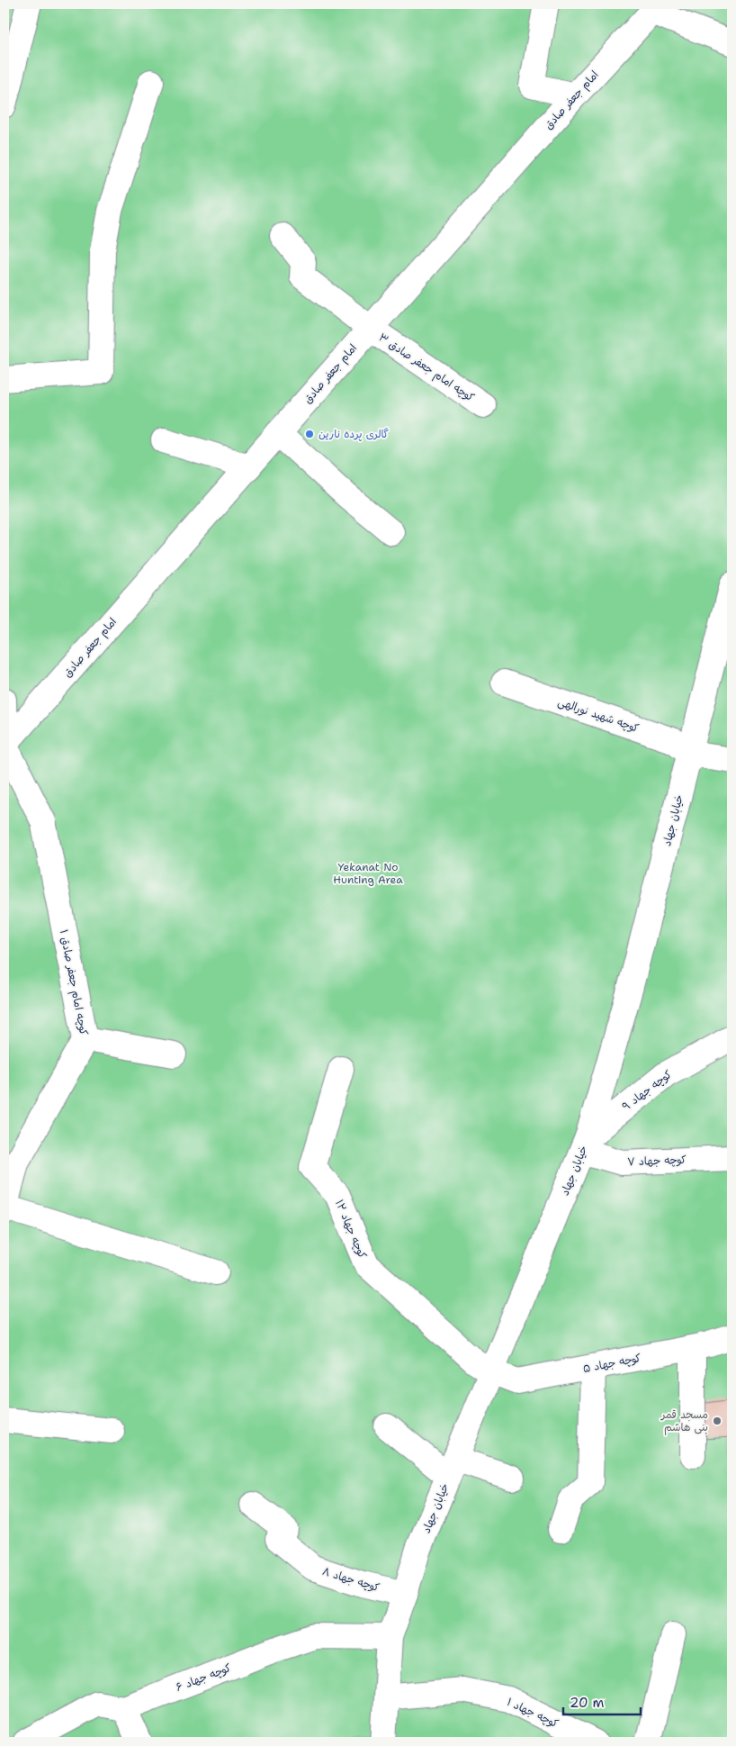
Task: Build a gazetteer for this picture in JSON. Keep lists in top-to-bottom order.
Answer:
{
  "streets": {
    "street": [
      "امام جعفر صادق",
      "کوچه امام جعفر صادق ۳",
      "کوچه شهید نورالهی",
      "خیابان جهاد",
      "کوچه امام جعفر صادق ۱",
      "کوچه جهاد ۹",
      "کوچه جهاد ۷",
      "کوچه جهاد ۱۲",
      "کوچه جهاد ۵",
      "کوچه جهاد ۸",
      "کوچه جهاد ۶",
      "کوچه جهاد ۱"
    ]
  },
  "crossings": [
    ["امام جعفر صادق", "کوچه امام جعفر صادق ۳"],
    ["امام جعفر صادق", "کوچه امام جعفر صادق ۱"],
    ["کوچه شهید نورالهی", "خیابان جهاد"],
    ["خیابان جهاد", "کوچه جهاد ۹"],
    ["خیابان جهاد", "کوچه جهاد ۷"],
    ["خیابان جهاد", "کوچه جهاد ۱۲"],
    ["خیابان جهاد", "کوچه جهاد ۵"],
    ["خیابان جهاد", "کوچه جهاد ۸"],
    ["خیابان جهاد", "کوچه جهاد ۶"],
    ["خیابان جهاد", "کوچه جهاد ۱"],
    ["کوچه جهاد ۹", "کوچه جهاد ۷"],
    ["کوچه جهاد ۱۲", "کوچه جهاد ۵"]
  ],
  "parks": ["Yekanat No Hunting Area"],
  "places": ["گالری پرده نارین", "مسجد قمر بنی هاشم"],
  "scale_bar": "20 m"
}
